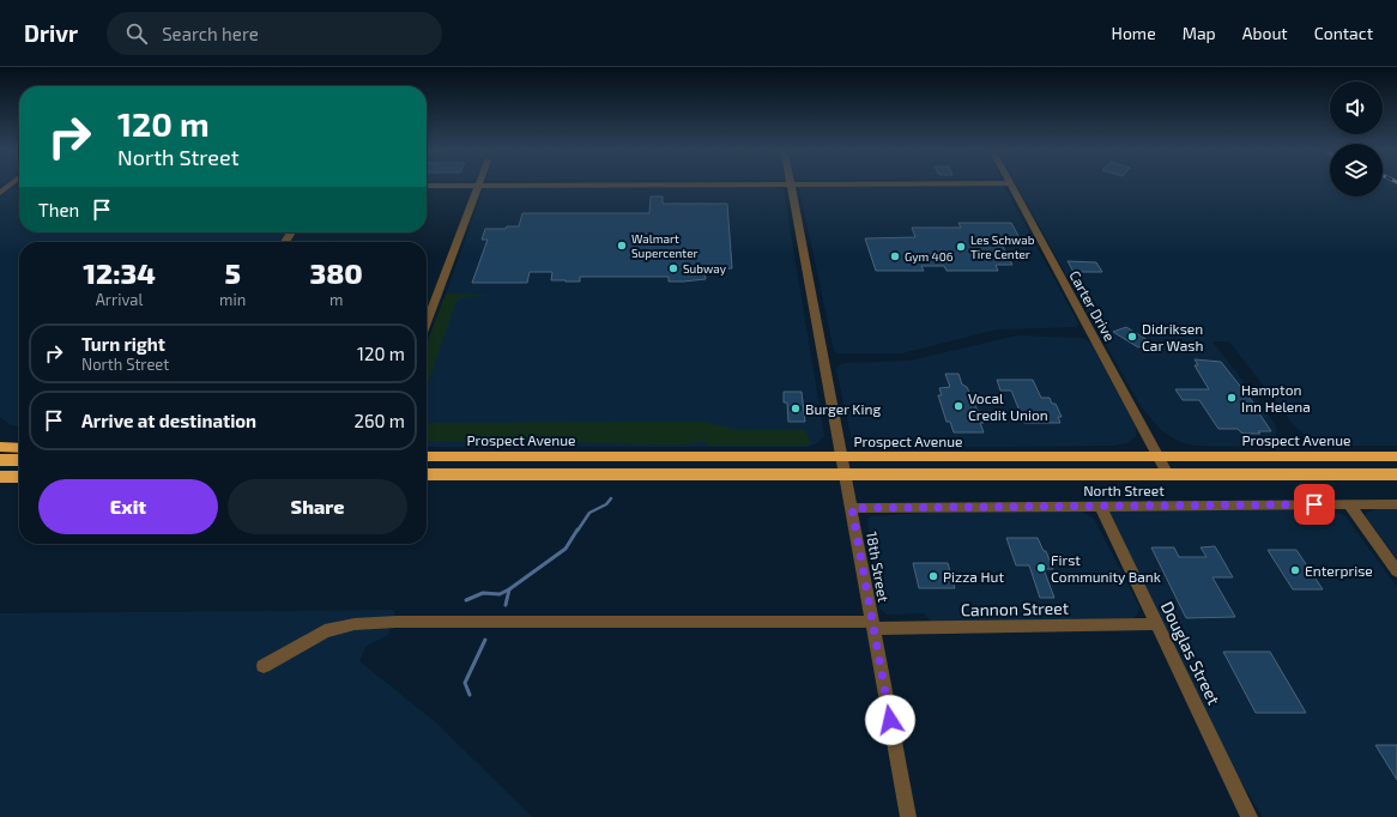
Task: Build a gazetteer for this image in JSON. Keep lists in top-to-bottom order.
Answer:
{
  "streets": {
    "highway": ["Prospect Avenue"],
    "street": [
      "Carter Drive",
      "North Street",
      "18th Street",
      "Cannon Street",
      "Douglas Street"
    ]
  },
  "crossings": [
    ["Carter Drive", "Prospect Avenue"],
    ["Prospect Avenue", "18th Street"],
    ["North Street", "18th Street"],
    ["North Street", "Douglas Street"],
    ["18th Street", "Cannon Street"],
    ["Cannon Street", "Douglas Street"]
  ],
  "places": [
    "Walmart Supercenter",
    "Les Schwab Tire Center",
    "Gym 406",
    "Subway",
    "Didriksen Car Wash",
    "Hampton Inn Helena",
    "Vocal Credit Union",
    "Burger King",
    "First Community Bank",
    "Enterprise",
    "Pizza Hut"
  ],
  "page": {
    "header": "Drivr",
    "search": "Search here",
    "nav": [
      "Home",
      "Map",
      "About",
      "Contact"
    ],
    "turn": ["120 m", "North Street"],
    "then": "Then",
    "eta": [
      "12:34",
      "Arrival",
      "5",
      "min",
      "380",
      "m"
    ],
    "list": [
      {
        "name": "Turn right",
        "note": "North Street",
        "value": "120 m"
      },
      {
        "name": "Arrive at destination",
        "value": "260 m"
      }
    ],
    "buttons": ["Exit", "Share"]
  }
}
